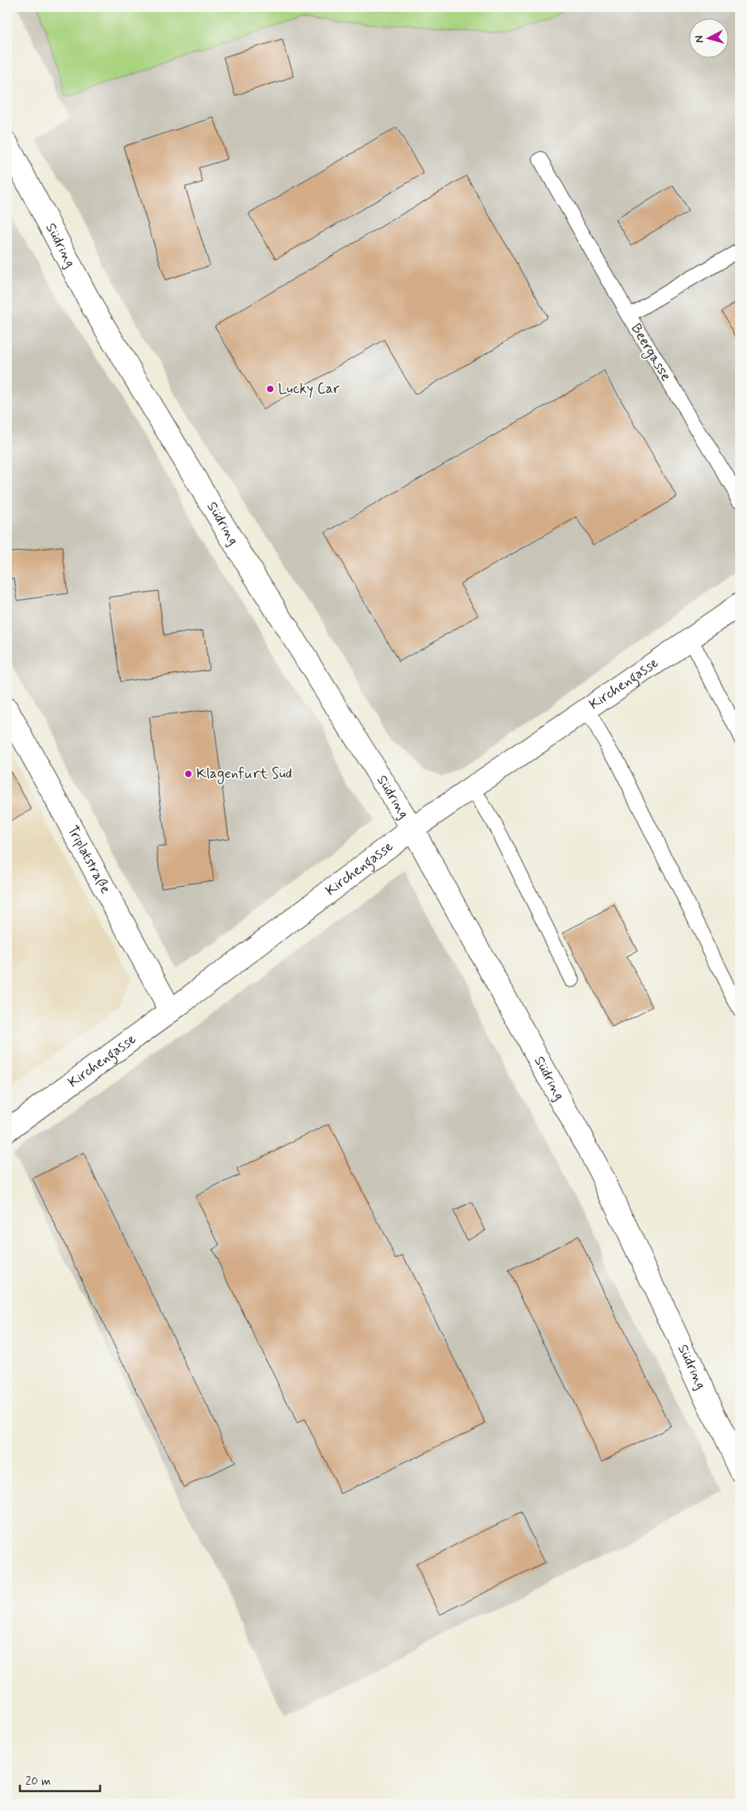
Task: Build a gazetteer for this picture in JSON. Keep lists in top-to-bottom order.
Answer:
{
  "streets": {
    "main road": ["Südring", "Kirchengasse", "Triplatstraße"],
    "lane": ["Beergasse"]
  },
  "crossings": [
    ["Südring", "Kirchengasse"],
    ["Kirchengasse", "Triplatstraße"]
  ],
  "places": ["Lucky Car", "Klagenfurt Süd"],
  "scale_bar": "20 m",
  "north": "left"
}
